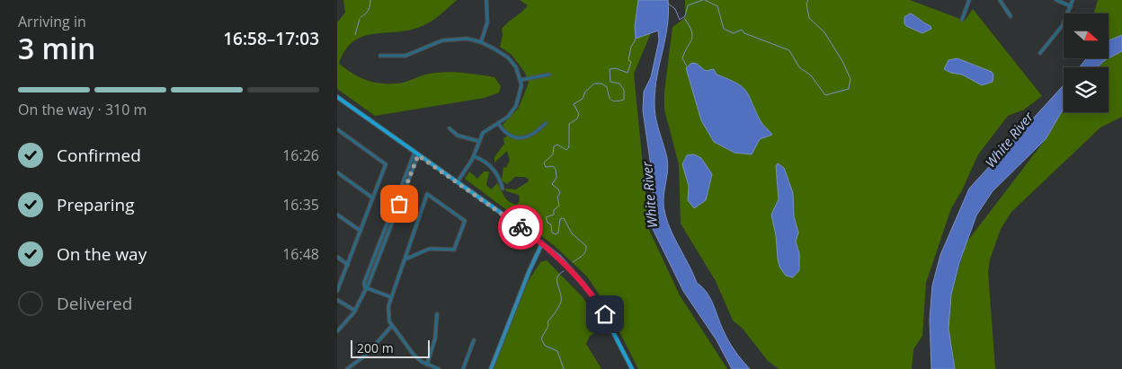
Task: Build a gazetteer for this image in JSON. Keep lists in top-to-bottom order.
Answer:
{
  "water": ["White River"],
  "scale_bar": "200 m",
  "north": "right",
  "page": {
    "heading": ["3 min", "Arriving in", "16:58–17:03"],
    "bar": "On the way · 310 m",
    "list": [
      ["Confirmed", "16:26"],
      ["Preparing", "16:35"],
      ["On the way", "16:48"],
      "Delivered"
    ],
    "scale": "200 m"
  }
}
